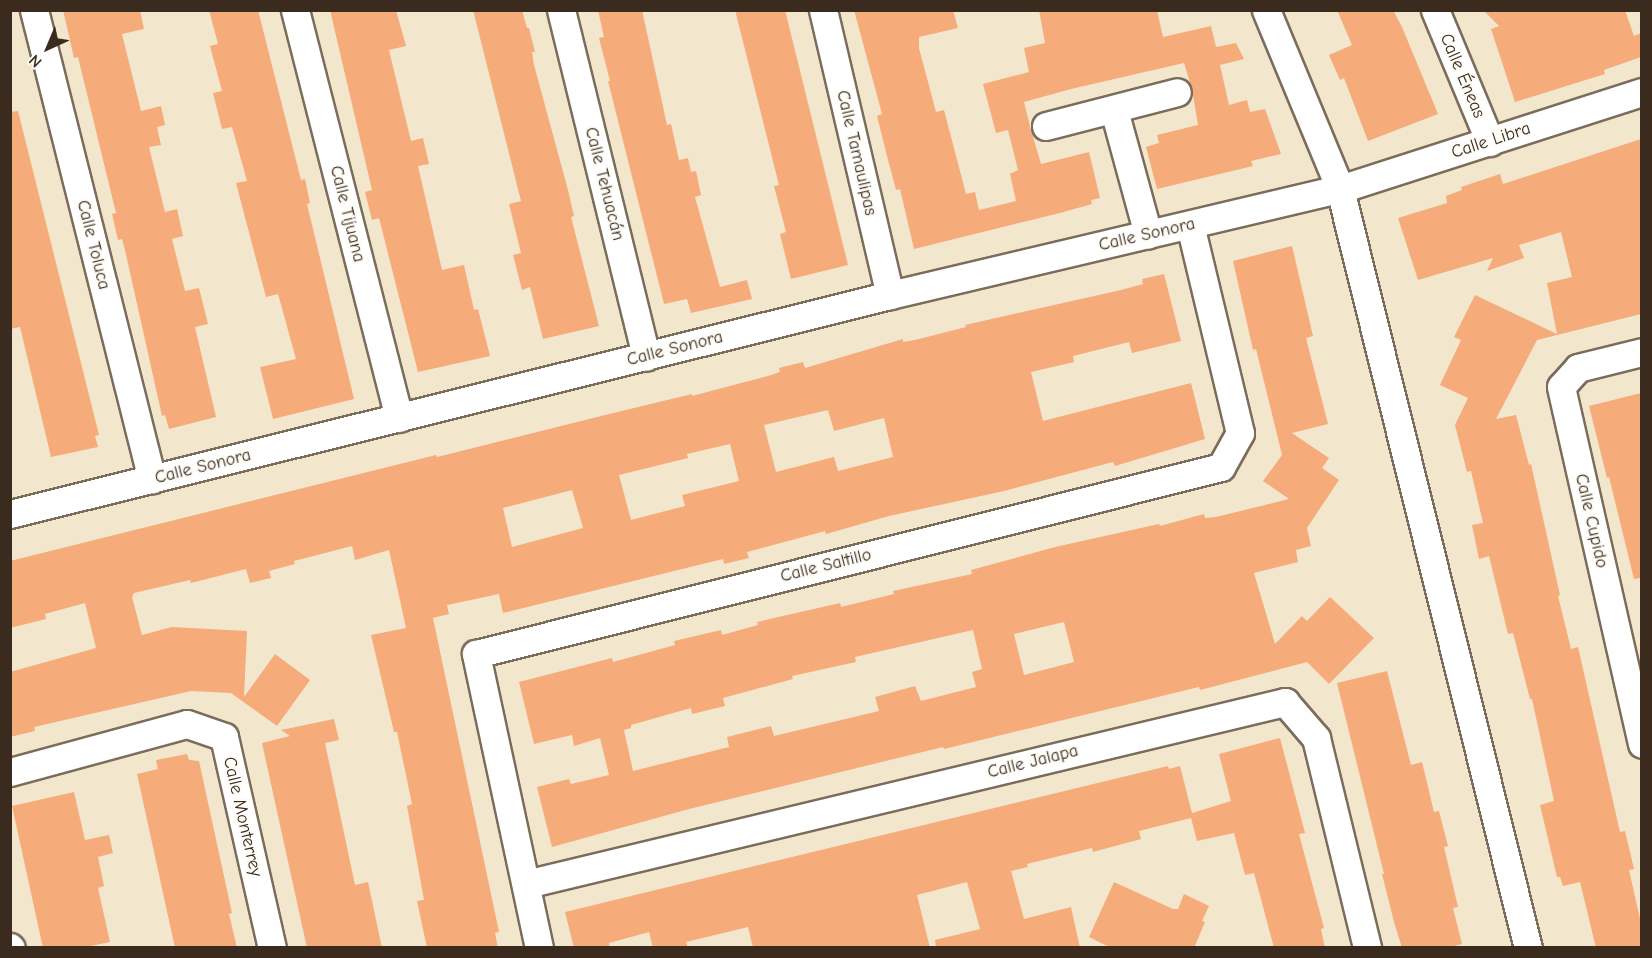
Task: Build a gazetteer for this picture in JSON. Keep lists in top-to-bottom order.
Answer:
{
  "streets": {
    "street": [
      "Calle Éneas",
      "Calle Libra",
      "Calle Tamaulipas",
      "Calle Tehuacán",
      "Calle Tijuana",
      "Calle Sonora",
      "Calle Toluca",
      "Calle Cupido",
      "Calle Saltillo",
      "Calle Jalapa",
      "Calle Monterrey"
    ]
  },
  "crossings": [
    ["Calle Éneas", "Calle Libra"],
    ["Calle Libra", "Calle Sonora"],
    ["Calle Tamaulipas", "Calle Sonora"],
    ["Calle Tehuacán", "Calle Sonora"],
    ["Calle Tijuana", "Calle Sonora"],
    ["Calle Sonora", "Calle Toluca"],
    ["Calle Sonora", "Calle Saltillo"],
    ["Calle Saltillo", "Calle Jalapa"]
  ],
  "north": "bottom left"
}
